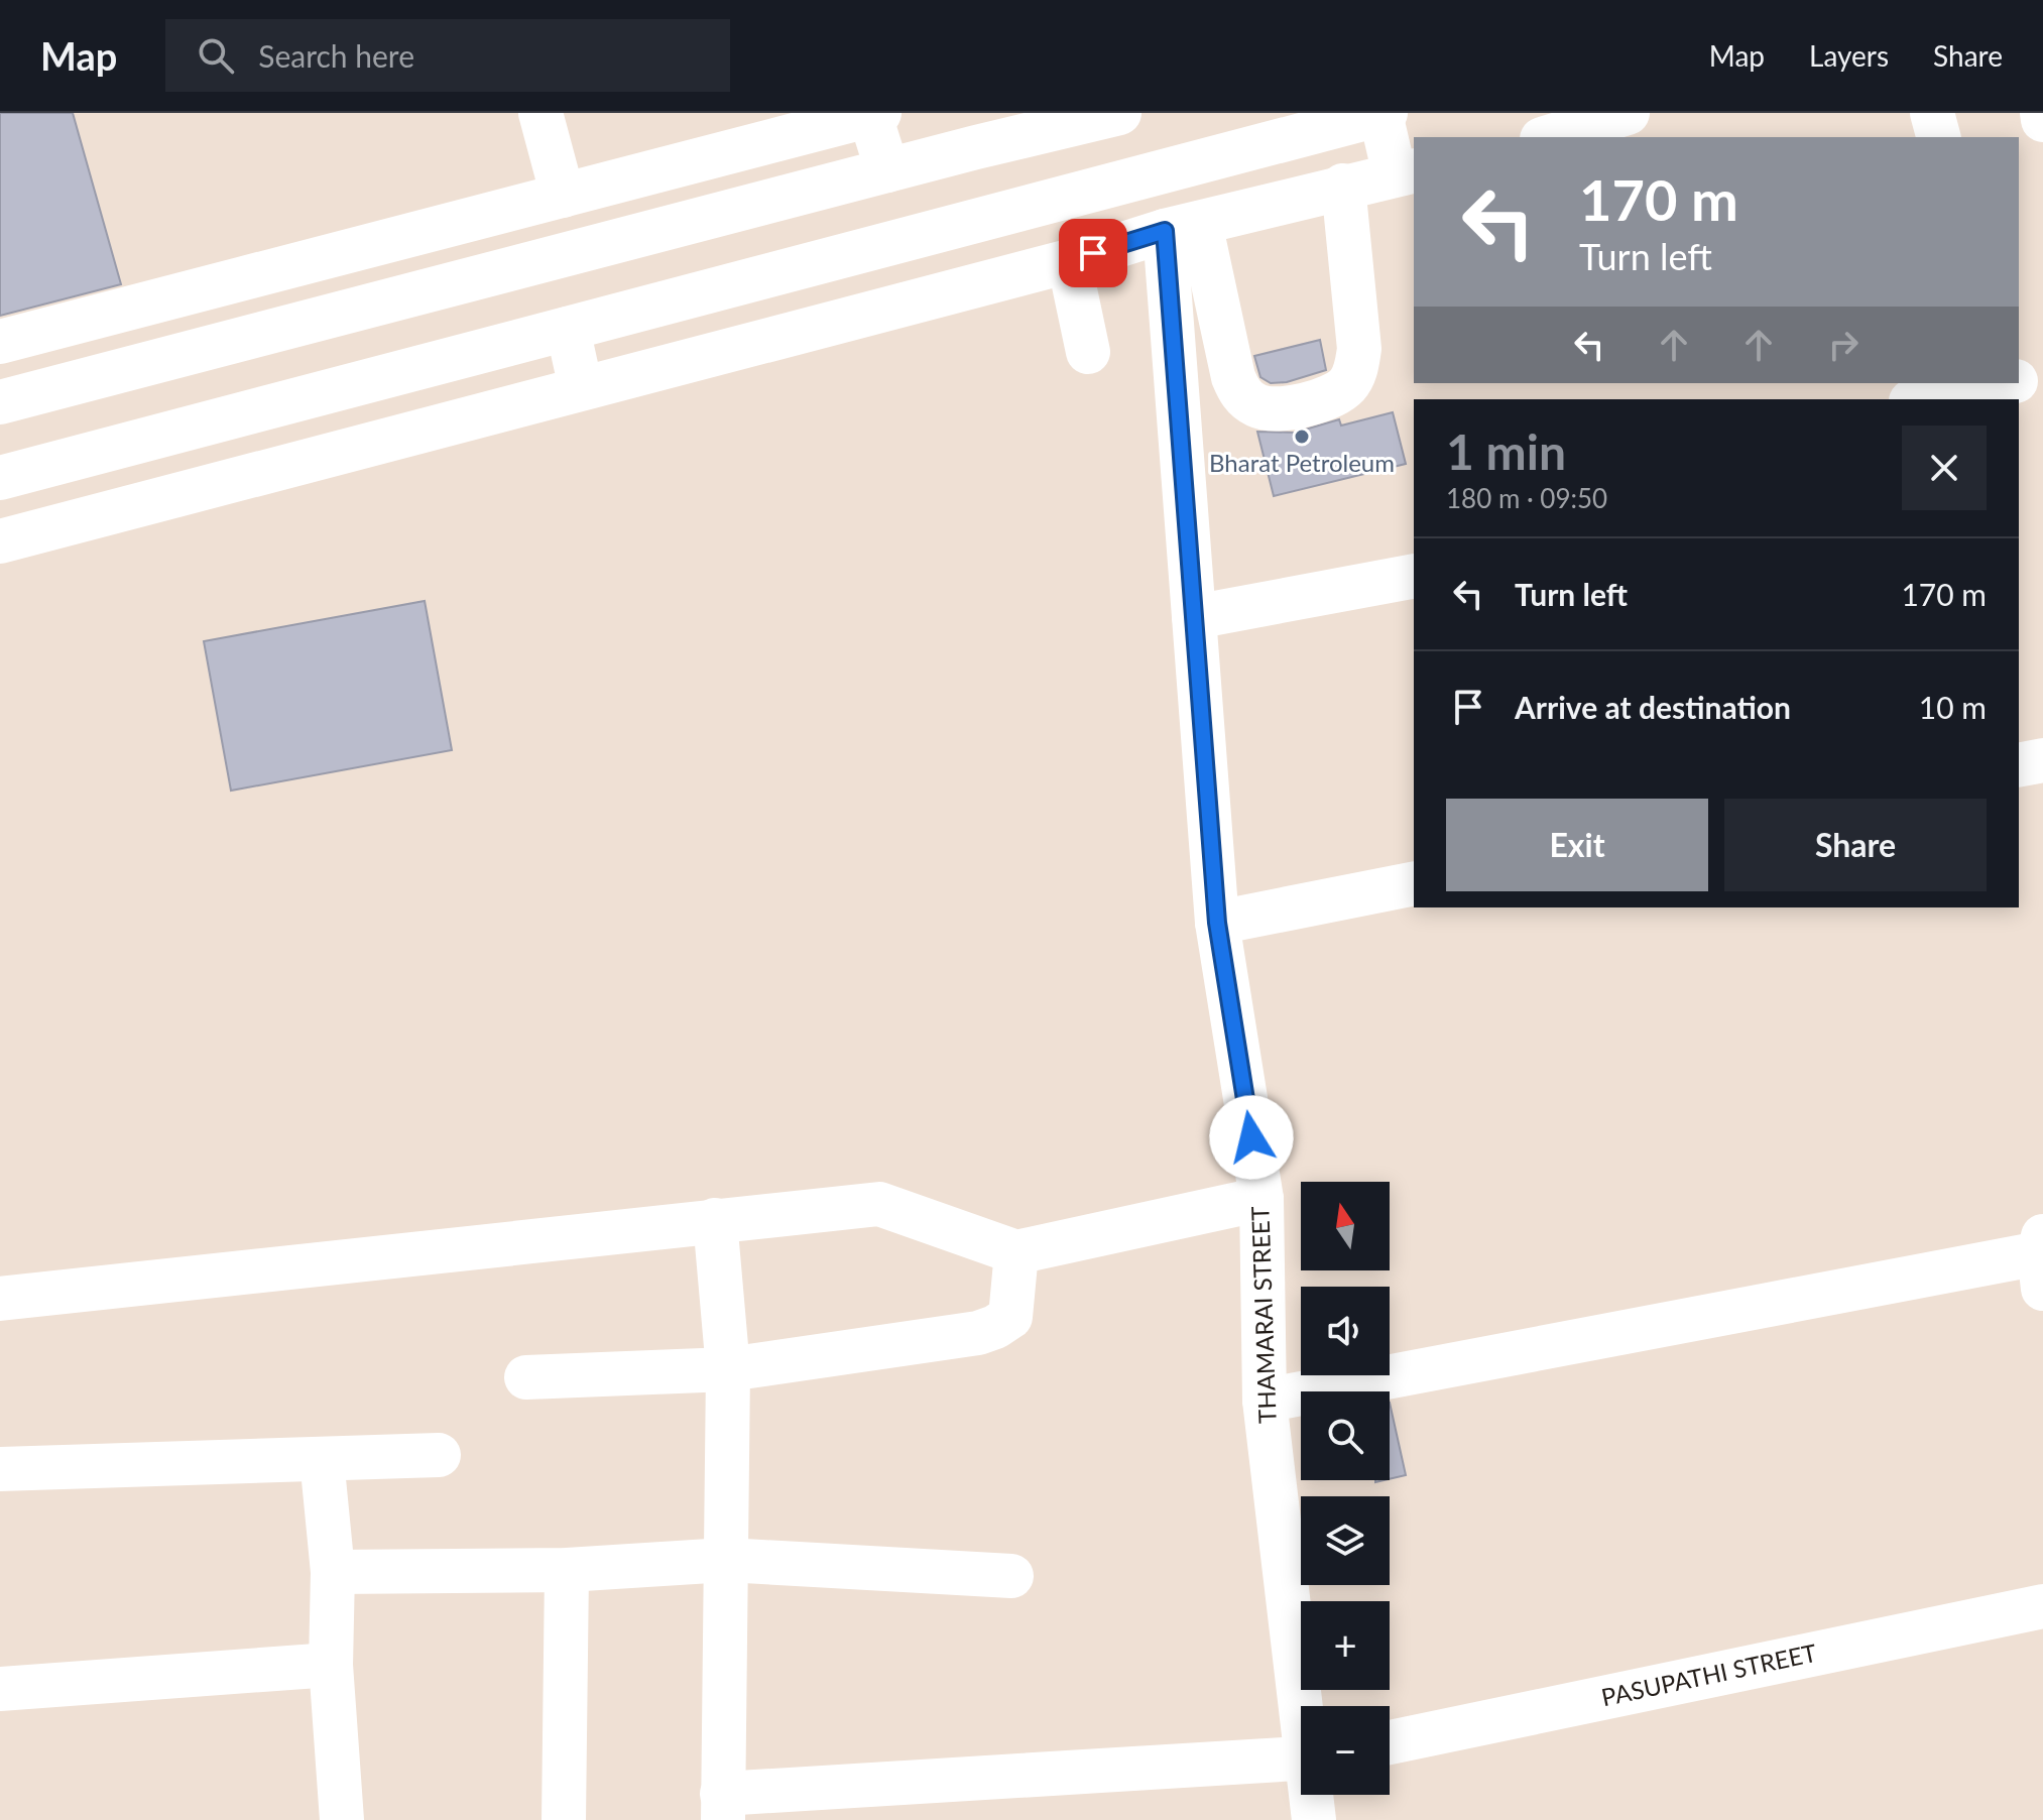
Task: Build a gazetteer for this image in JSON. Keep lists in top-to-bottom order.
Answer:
{
  "streets": {
    "main road": ["THAMARAI STREET", "PASUPATHI STREET"]
  },
  "places": ["Bharat Petroleum"],
  "north": "top",
  "page": {
    "header": "Map",
    "search": "Search here",
    "nav": ["Map", "Layers", "Share"],
    "turn": ["170 m", "Turn left"],
    "heading": ["1 min", "180 m · 09:50"],
    "list": [
      {
        "name": "Turn left",
        "value": "170 m"
      },
      {
        "name": "Arrive at destination",
        "value": "10 m"
      }
    ],
    "buttons": ["Exit", "Share"],
    "map_buttons": ["+", "−"]
  }
}
